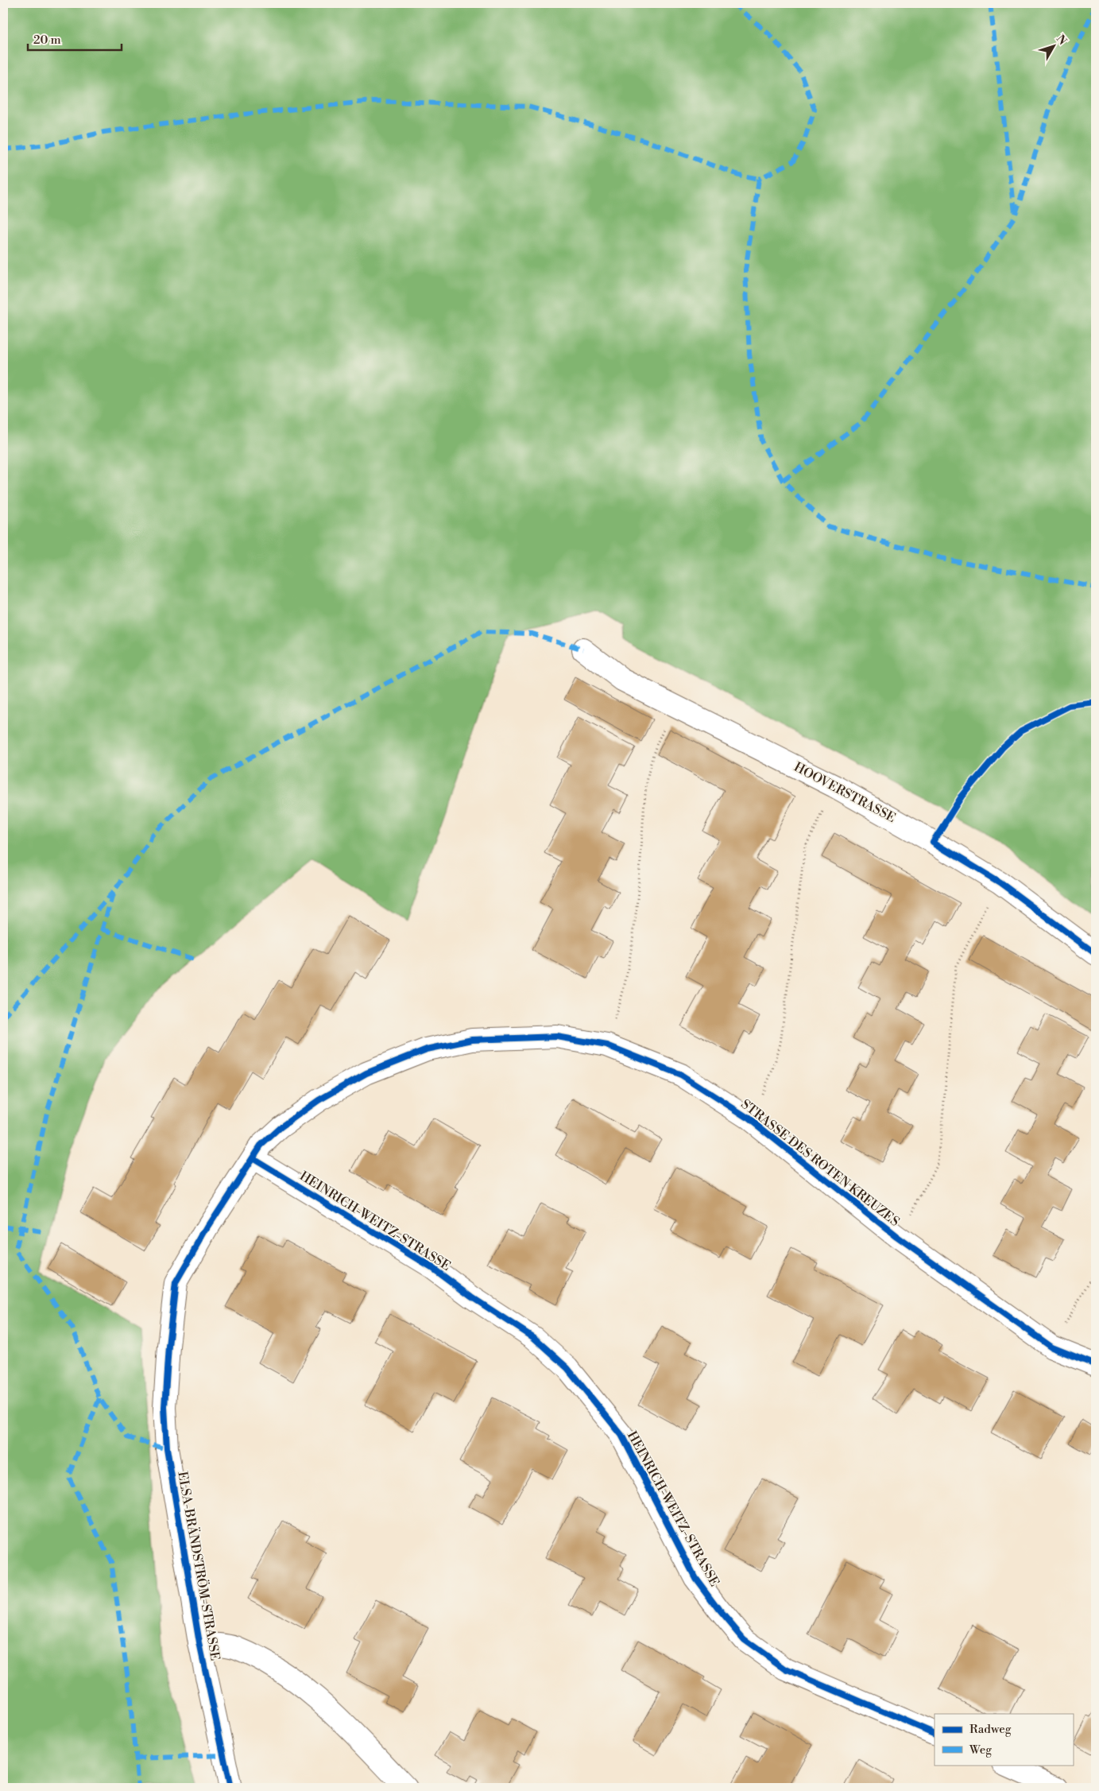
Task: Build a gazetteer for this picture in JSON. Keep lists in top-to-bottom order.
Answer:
{
  "streets": {
    "street": [
      "HOOVERSTRASSE",
      "STRASSE DES ROTEN KREUZES",
      "HEINRICH-WEITZ-STRASSE",
      "ELSA-BRÄNDSTRÖM-STRASSE"
    ]
  },
  "crossings": [
    ["STRASSE DES ROTEN KREUZES", "HEINRICH-WEITZ-STRASSE"],
    ["STRASSE DES ROTEN KREUZES", "ELSA-BRÄNDSTRÖM-STRASSE"]
  ],
  "legend": ["Radweg", "Weg"],
  "scale_bar": "20 m",
  "north": "top right"
}
